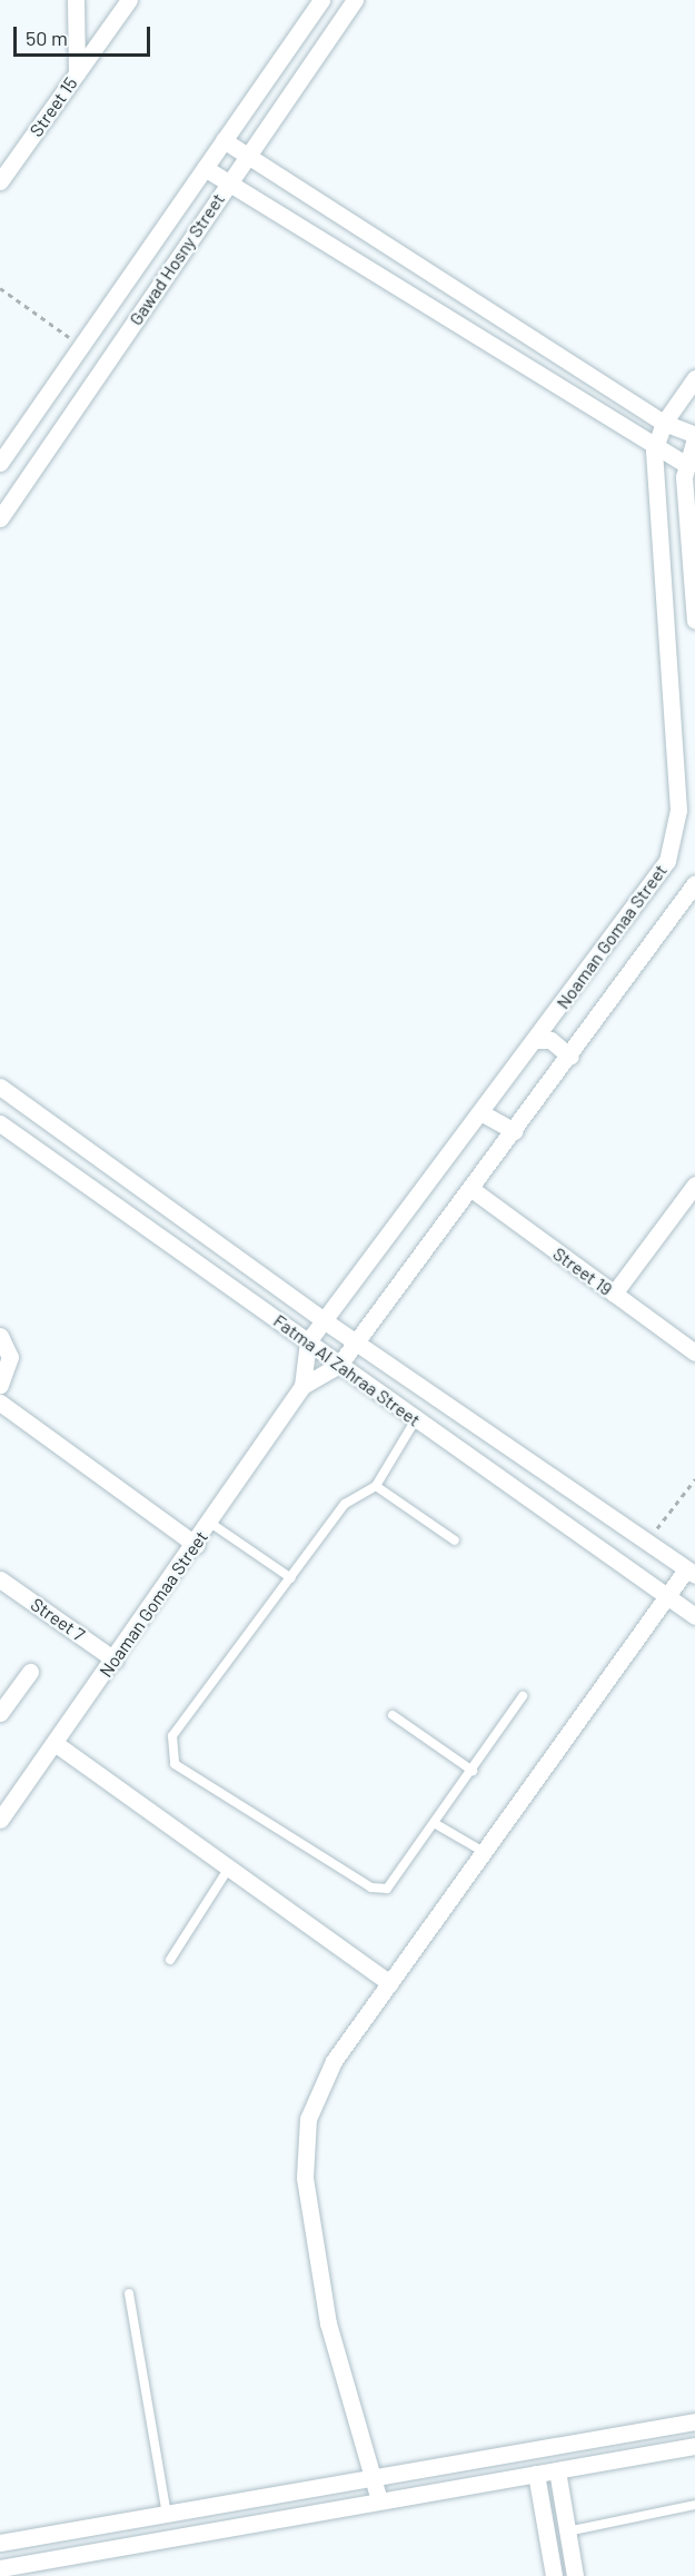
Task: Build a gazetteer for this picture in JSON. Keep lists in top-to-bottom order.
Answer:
{
  "streets": {
    "street": [
      "Street 15",
      "Gawad Hosny Street",
      "Noaman Gomaa Street",
      "Street 19",
      "Fatma Al Zahraa Street",
      "Street 7"
    ]
  },
  "crossings": [
    ["Noaman Gomaa Street", "Street 19"],
    ["Noaman Gomaa Street", "Fatma Al Zahraa Street"],
    ["Noaman Gomaa Street", "Street 7"]
  ],
  "scale_bar": "50 m"
}
